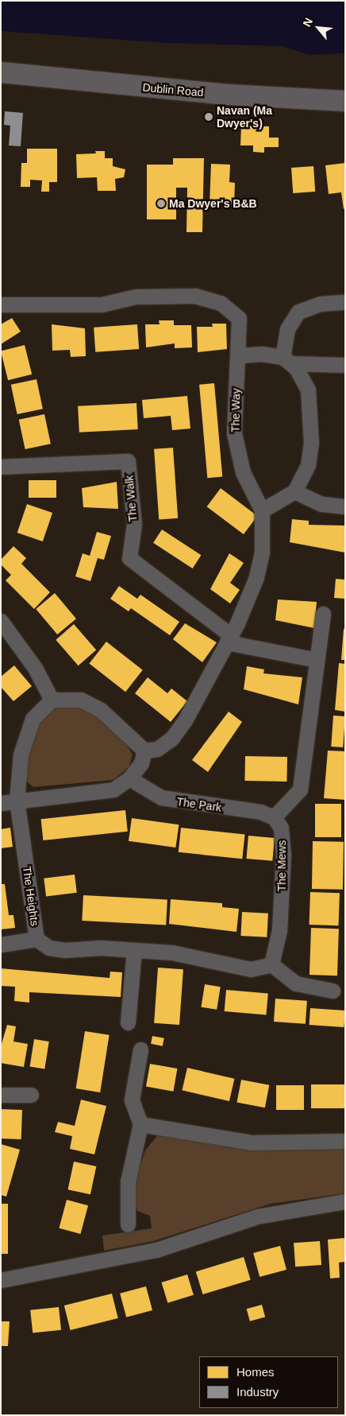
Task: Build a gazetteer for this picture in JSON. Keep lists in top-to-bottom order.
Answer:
{
  "streets": {
    "main road": ["Dublin Road"],
    "street": [
      "The Way",
      "The Walk",
      "The Park",
      "The Mews",
      "The Heights"
    ]
  },
  "crossings": [
    ["The Way", "The Walk"],
    ["The Park", "The Mews"],
    ["The Mews", "The Heights"]
  ],
  "places": ["Navan (Ma Dwyer's)", "Ma Dwyer's B&B"],
  "legend": ["Homes", "Industry"],
  "north": "top left"
}
